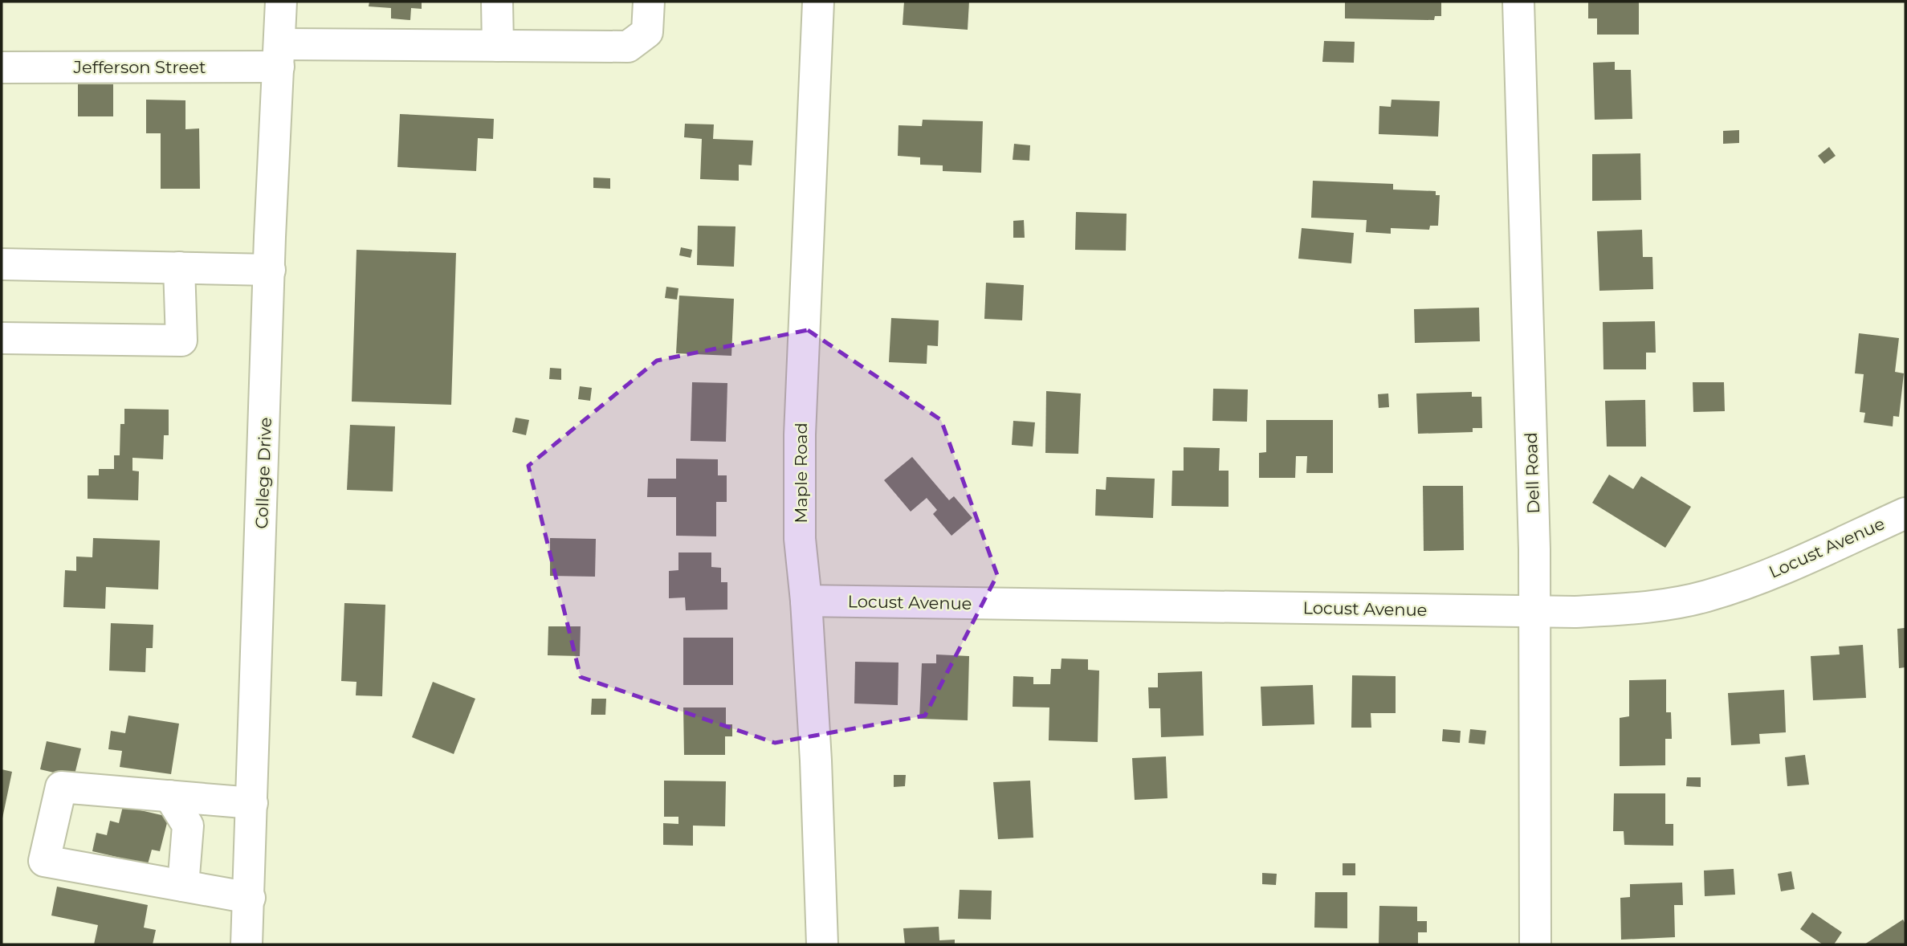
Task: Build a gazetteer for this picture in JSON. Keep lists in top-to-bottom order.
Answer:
{
  "streets": {
    "street": [
      "Jefferson Street",
      "College Drive",
      "Maple Road",
      "Dell Road",
      "Locust Avenue"
    ]
  },
  "crossings": [
    ["Jefferson Street", "College Drive"],
    ["Maple Road", "Locust Avenue"],
    ["Dell Road", "Locust Avenue"]
  ]
}
